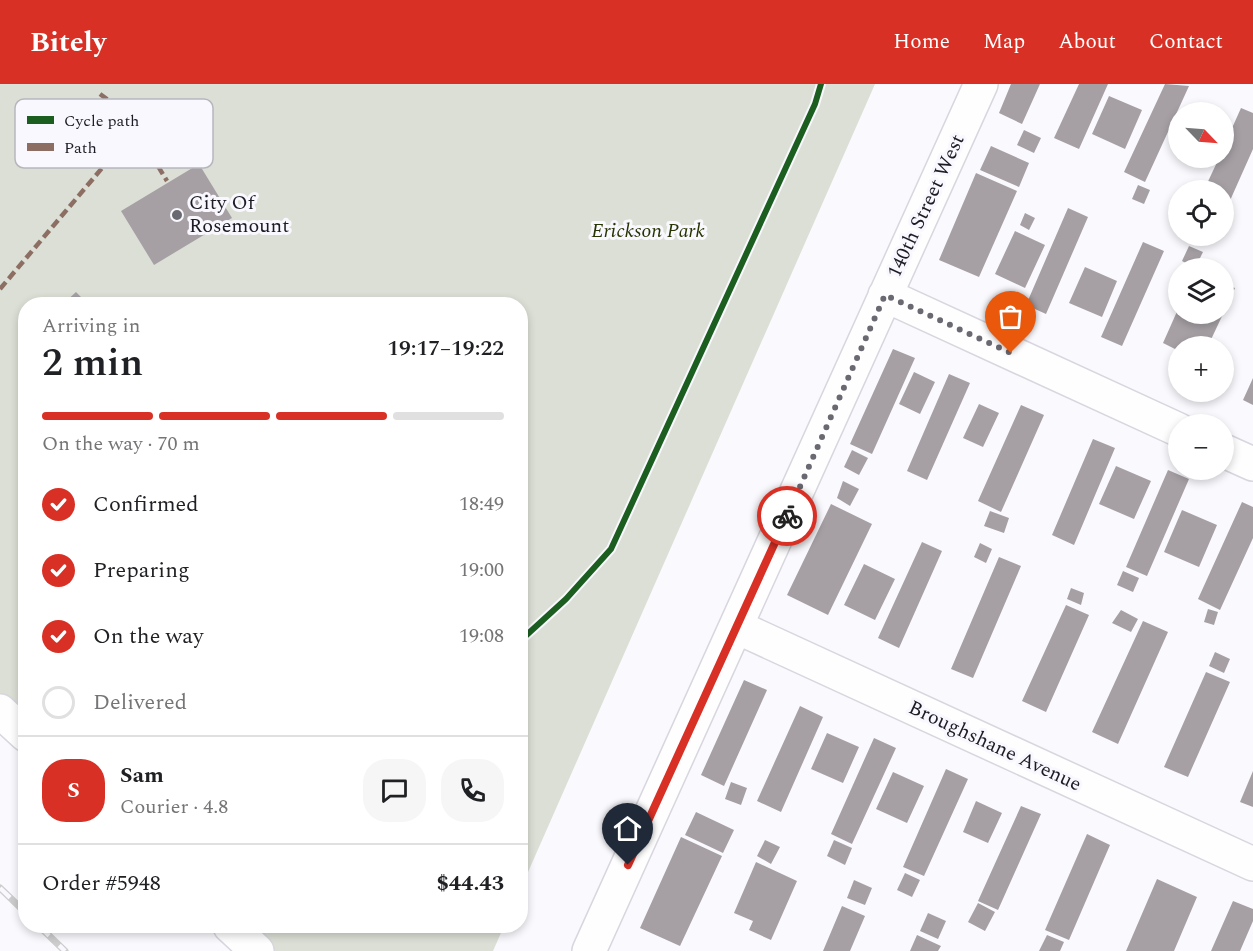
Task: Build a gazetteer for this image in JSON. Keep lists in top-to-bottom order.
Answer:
{
  "streets": {
    "street": ["140th Street West", "Broughshane Avenue"]
  },
  "crossings": [
    ["140th Street West", "Broughshane Avenue"]
  ],
  "parks": ["Erickson Park"],
  "places": ["City Of Rosemount"],
  "legend": ["Cycle path", "Path"],
  "north": "bottom right",
  "page": {
    "header": "Bitely",
    "nav": [
      "Home",
      "Map",
      "About",
      "Contact"
    ],
    "map_buttons": ["+", "−"],
    "heading": ["2 min", "Arriving in", "19:17–19:22"],
    "panel": [
      "Sam",
      "Courier · 4.8",
      "Order #5948",
      "$44.43"
    ],
    "bar": "On the way · 70 m",
    "list": [
      ["Confirmed", "18:49"],
      ["Preparing", "19:00"],
      ["On the way", "19:08"],
      "Delivered"
    ],
    "round": "S"
  }
}
